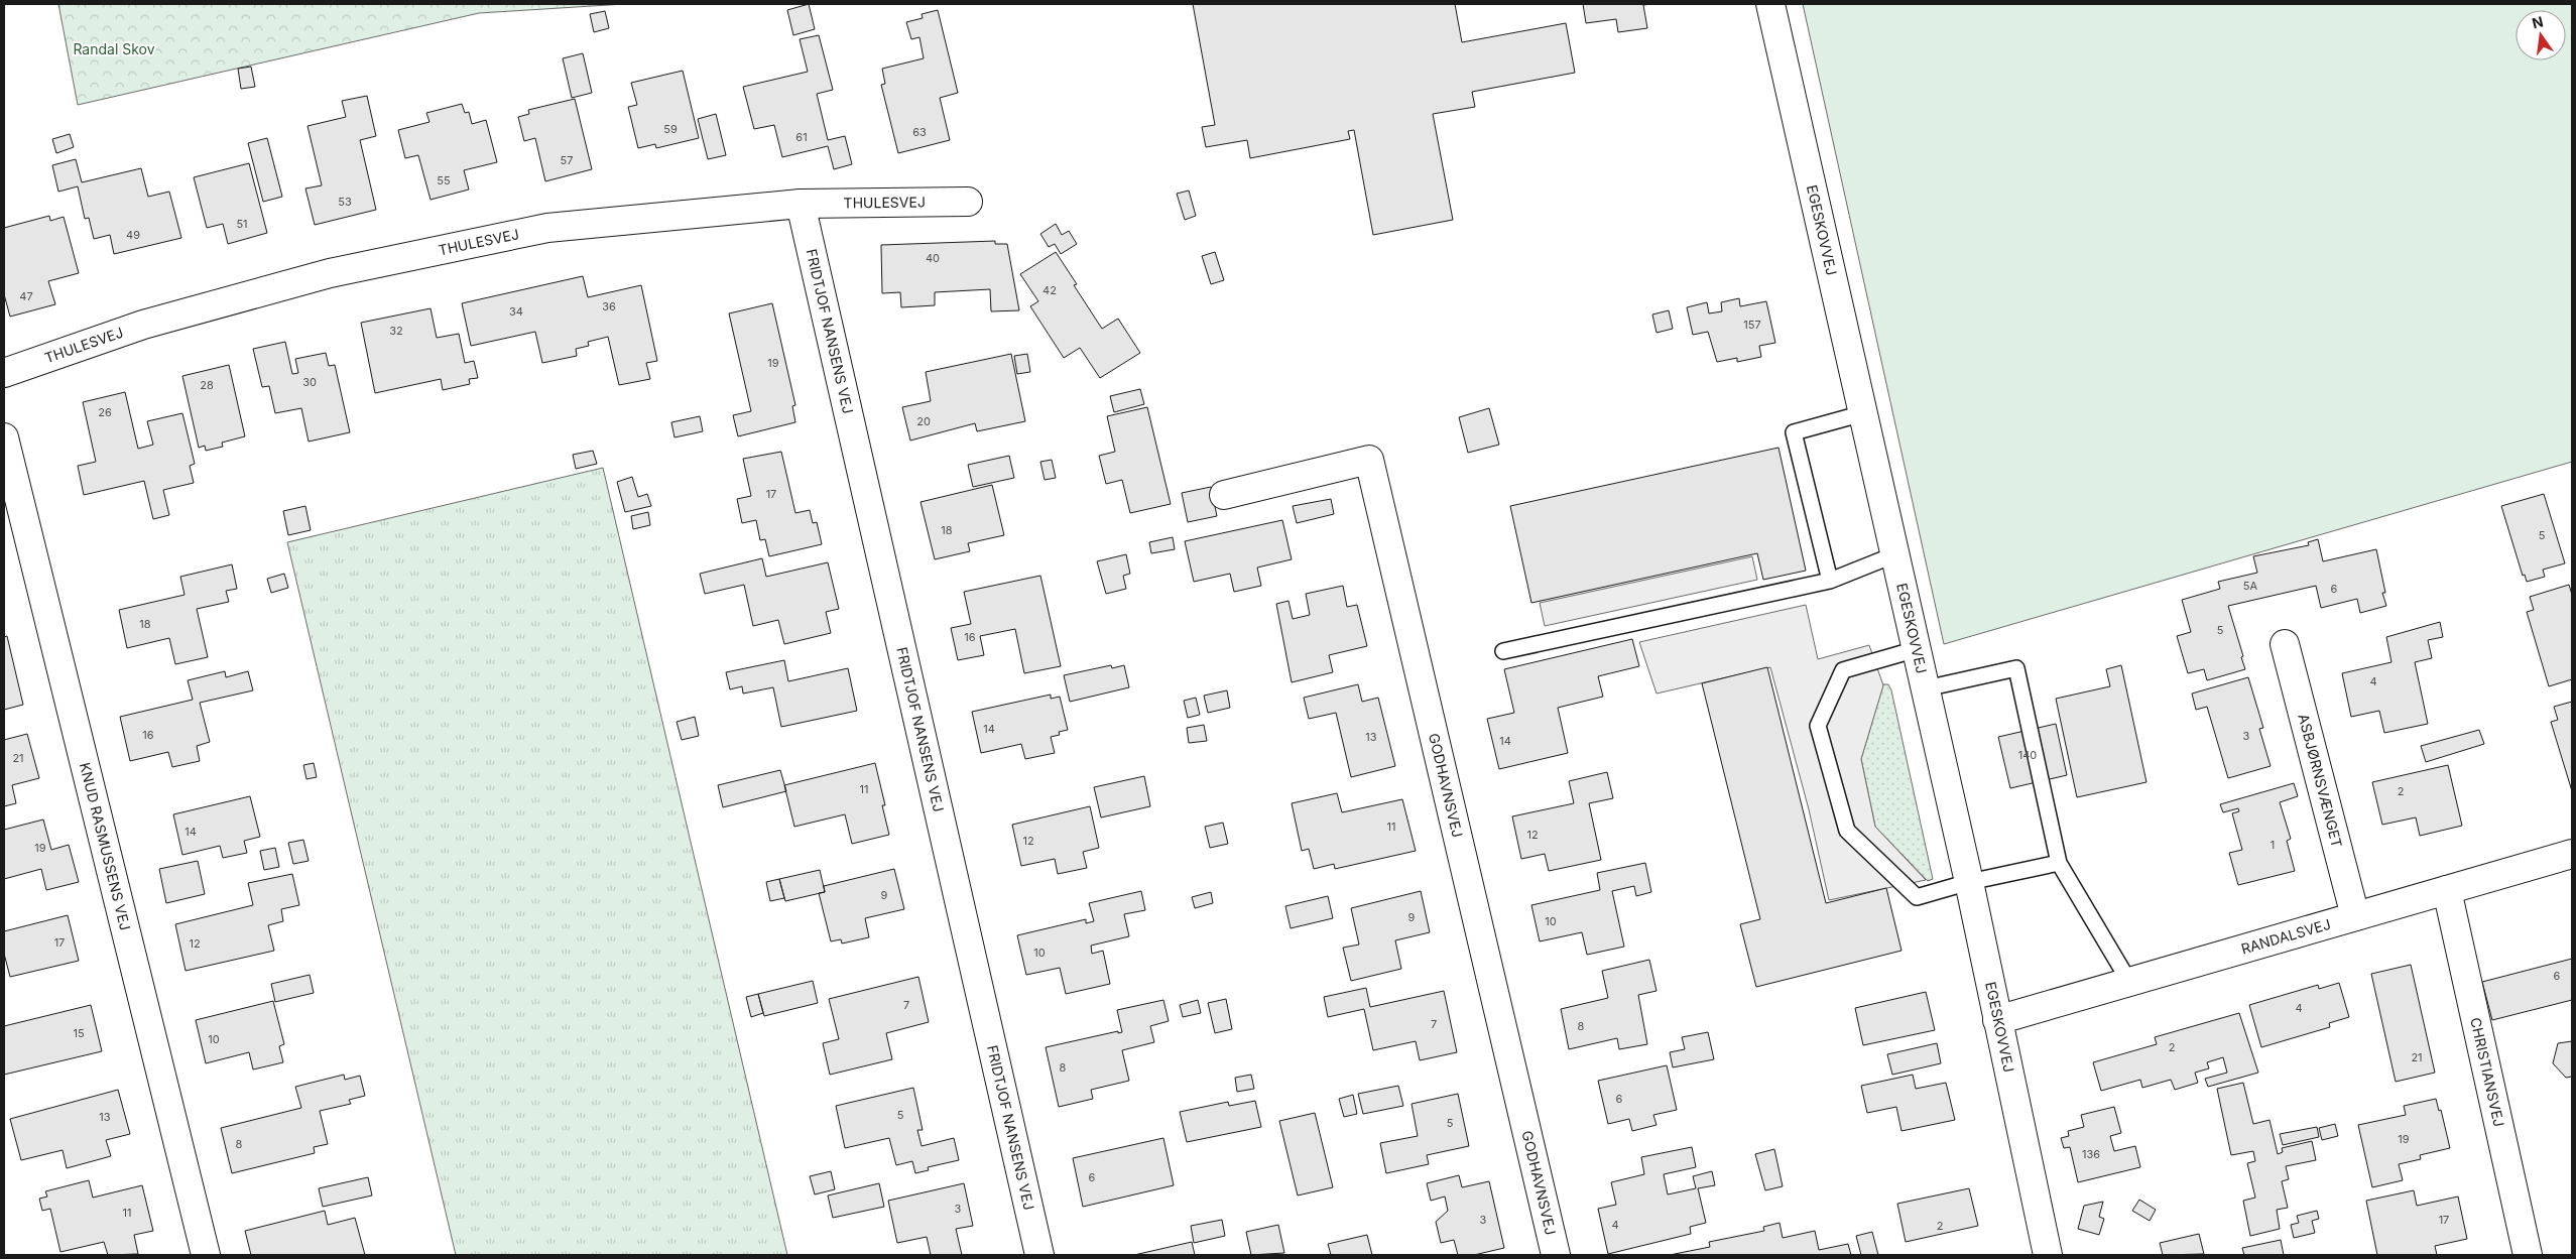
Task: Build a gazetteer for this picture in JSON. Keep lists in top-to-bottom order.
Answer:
{
  "streets": {
    "street": [
      "THULESVEJ",
      "EGESKOVVEJ",
      "FRIDTJOF NANSENS VEJ",
      "ASBJØRNSVÆNGET",
      "GODHAVNSVEJ",
      "KNUD RASMUSSENS VEJ",
      "RANDALSVEJ",
      "CHRISTIANSVEJ"
    ]
  },
  "crossings": [
    ["THULESVEJ", "FRIDTJOF NANSENS VEJ"],
    ["EGESKOVVEJ", "RANDALSVEJ"],
    ["ASBJØRNSVÆNGET", "RANDALSVEJ"],
    ["RANDALSVEJ", "CHRISTIANSVEJ"]
  ],
  "parks": ["Randal Skov"],
  "house_numbers": [
    "59",
    "63",
    "61",
    "57",
    "55",
    "53",
    "51",
    "49",
    "40",
    "42",
    "47",
    "36",
    "34",
    "157",
    "32",
    "19",
    "30",
    "28",
    "26",
    "20",
    "17",
    "18",
    "5",
    "5A",
    "6",
    "18",
    "5",
    "16",
    "4",
    "14",
    "16",
    "3",
    "13",
    "14",
    "140",
    "21",
    "11",
    "2",
    "11",
    "14",
    "12",
    "12",
    "1",
    "19",
    "9",
    "9",
    "10",
    "17",
    "12",
    "10",
    "6",
    "7",
    "4",
    "7",
    "8",
    "15",
    "10",
    "2",
    "21",
    "8",
    "6",
    "5",
    "13",
    "5",
    "19",
    "8",
    "136",
    "6",
    "3",
    "11",
    "3",
    "17",
    "4",
    "2"
  ],
  "north": "top"
}
